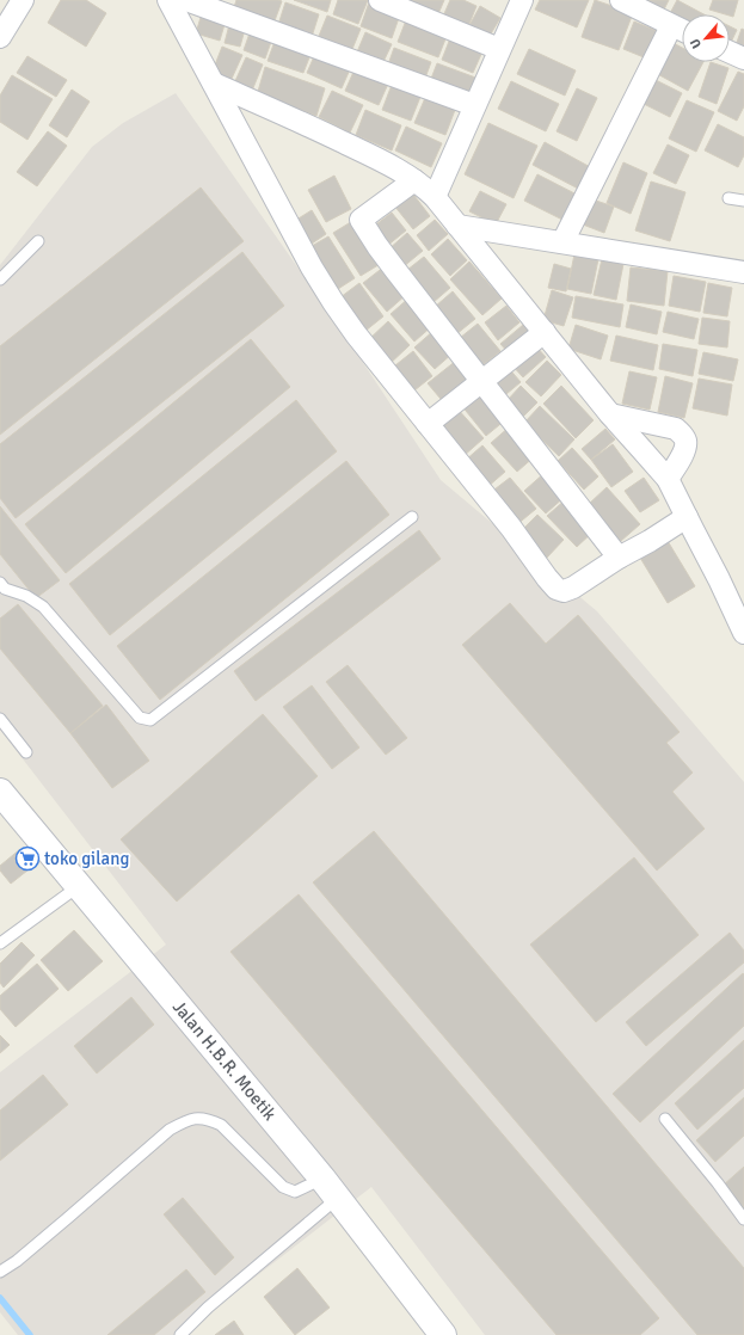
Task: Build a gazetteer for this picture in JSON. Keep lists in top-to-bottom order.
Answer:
{
  "streets": {
    "street": ["Jalan H.B.R. Moetik"]
  },
  "places": {
    "supermarket": ["toko gilang"]
  },
  "north": "bottom left"
}
